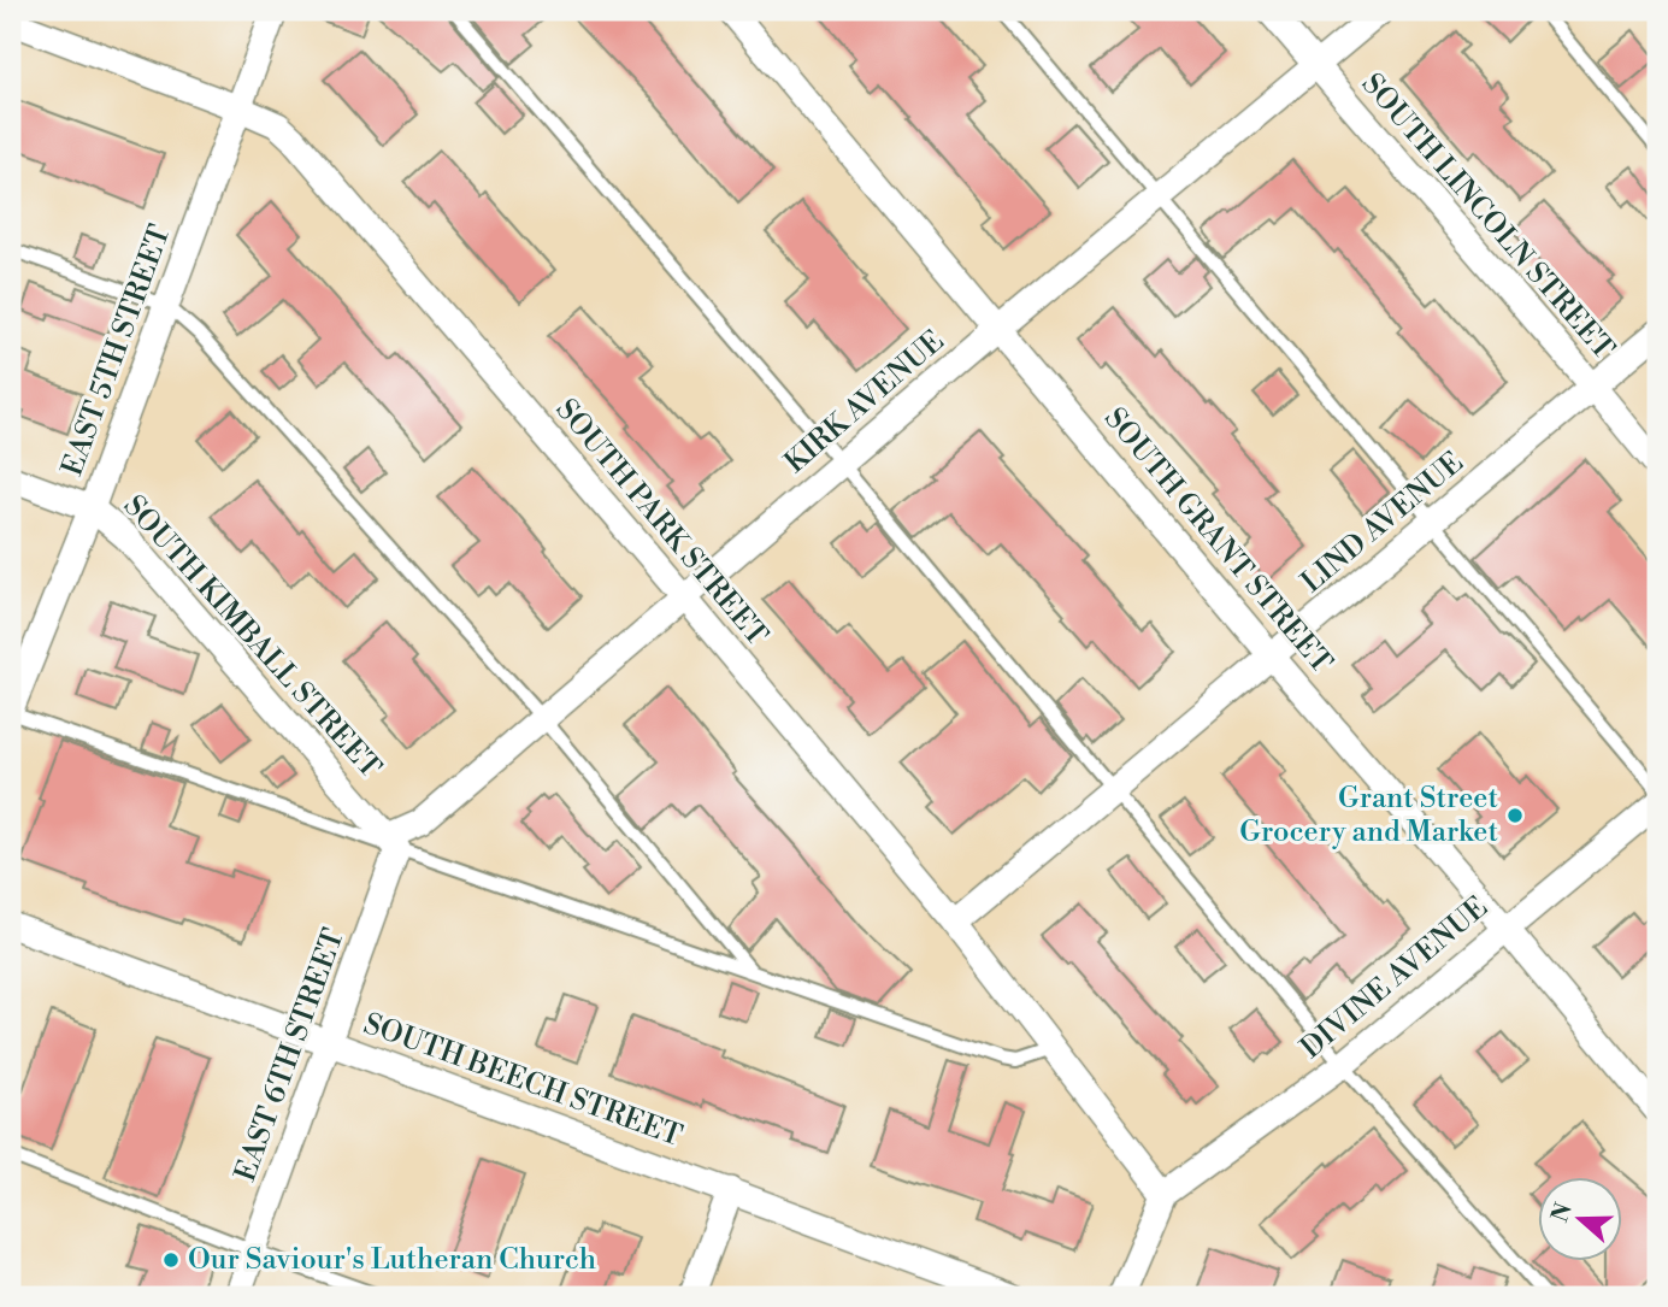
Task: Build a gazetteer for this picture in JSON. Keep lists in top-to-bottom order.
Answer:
{
  "streets": {
    "street": [
      "SOUTH LINCOLN STREET",
      "EAST 5TH STREET",
      "KIRK AVENUE",
      "SOUTH PARK STREET",
      "LIND AVENUE",
      "SOUTH GRANT STREET",
      "SOUTH KIMBALL STREET",
      "DIVINE AVENUE",
      "EAST 6TH STREET",
      "SOUTH BEECH STREET"
    ]
  },
  "crossings": [
    ["SOUTH LINCOLN STREET", "KIRK AVENUE"],
    ["SOUTH LINCOLN STREET", "LIND AVENUE"],
    ["EAST 5TH STREET", "SOUTH PARK STREET"],
    ["EAST 5TH STREET", "SOUTH KIMBALL STREET"],
    ["KIRK AVENUE", "SOUTH PARK STREET"],
    ["KIRK AVENUE", "SOUTH GRANT STREET"],
    ["KIRK AVENUE", "SOUTH KIMBALL STREET"],
    ["KIRK AVENUE", "EAST 6TH STREET"],
    ["SOUTH PARK STREET", "LIND AVENUE"],
    ["SOUTH PARK STREET", "DIVINE AVENUE"],
    ["LIND AVENUE", "SOUTH GRANT STREET"],
    ["SOUTH GRANT STREET", "DIVINE AVENUE"],
    ["SOUTH KIMBALL STREET", "EAST 6TH STREET"],
    ["EAST 6TH STREET", "SOUTH BEECH STREET"]
  ],
  "places": ["Grant Street Grocery and Market", "Our Saviour's Lutheran Church"],
  "north": "left"
}
